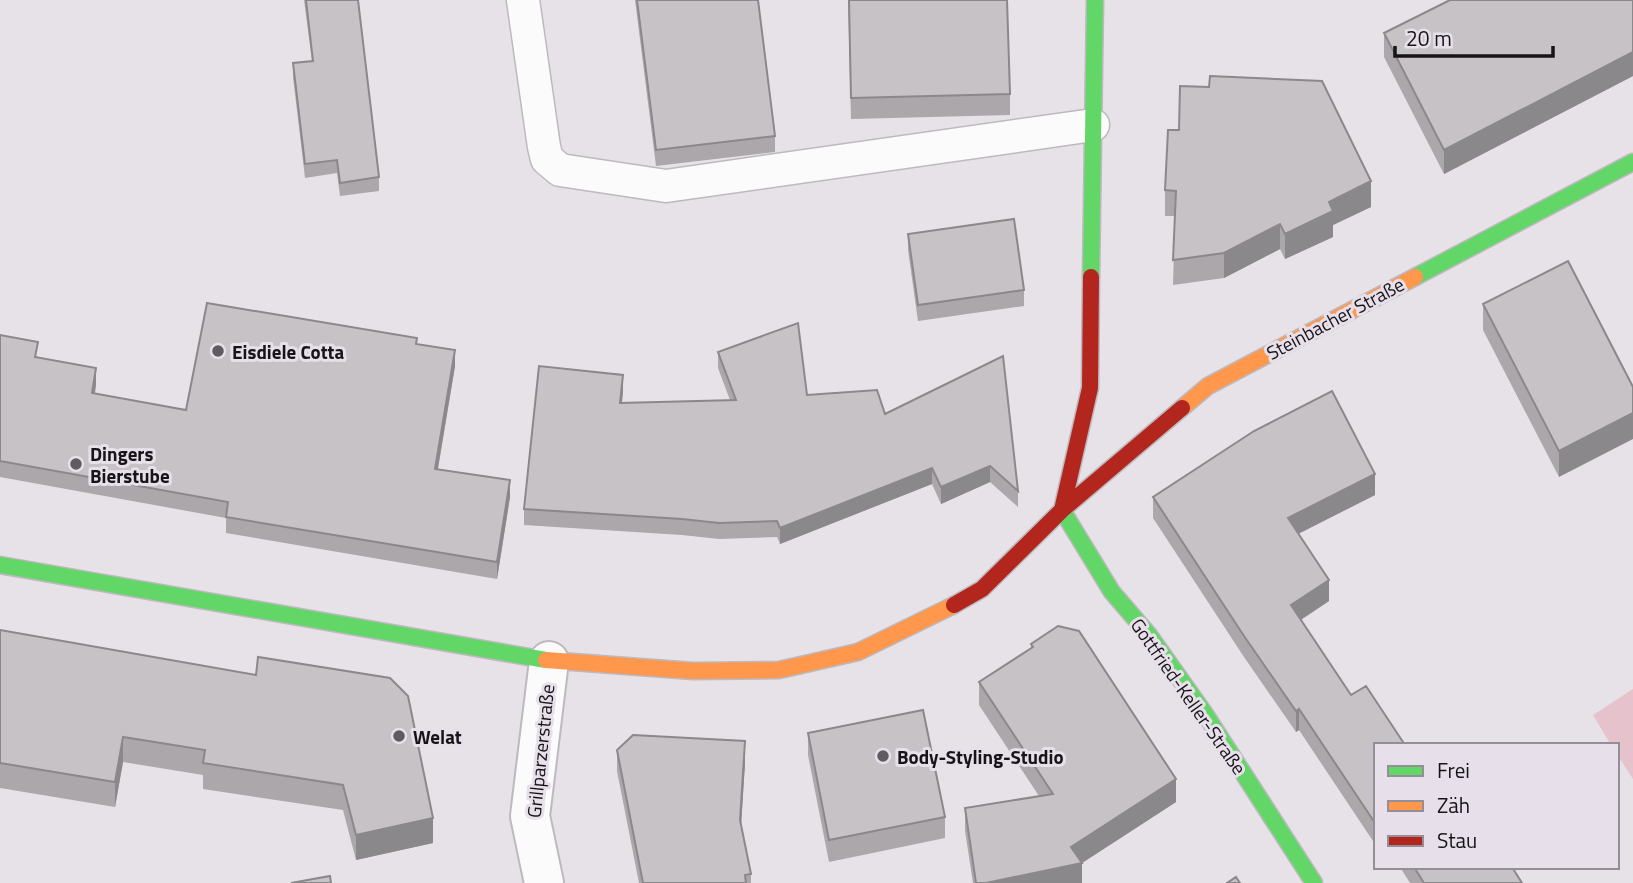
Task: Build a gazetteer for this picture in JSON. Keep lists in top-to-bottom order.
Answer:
{
  "streets": {
    "street": ["Steinbacher Straße", "Gottfried-Keller-Straße", "Grillparzerstraße"]
  },
  "crossings": [
    ["Steinbacher Straße", "Gottfried-Keller-Straße"],
    ["Steinbacher Straße", "Grillparzerstraße"]
  ],
  "places": [
    "Eisdiele Cotta",
    "Dingers Bierstube",
    "Welat",
    "Body-Styling-Studio"
  ],
  "legend": ["Frei", "Zäh", "Stau"],
  "scale_bar": "20 m"
}
